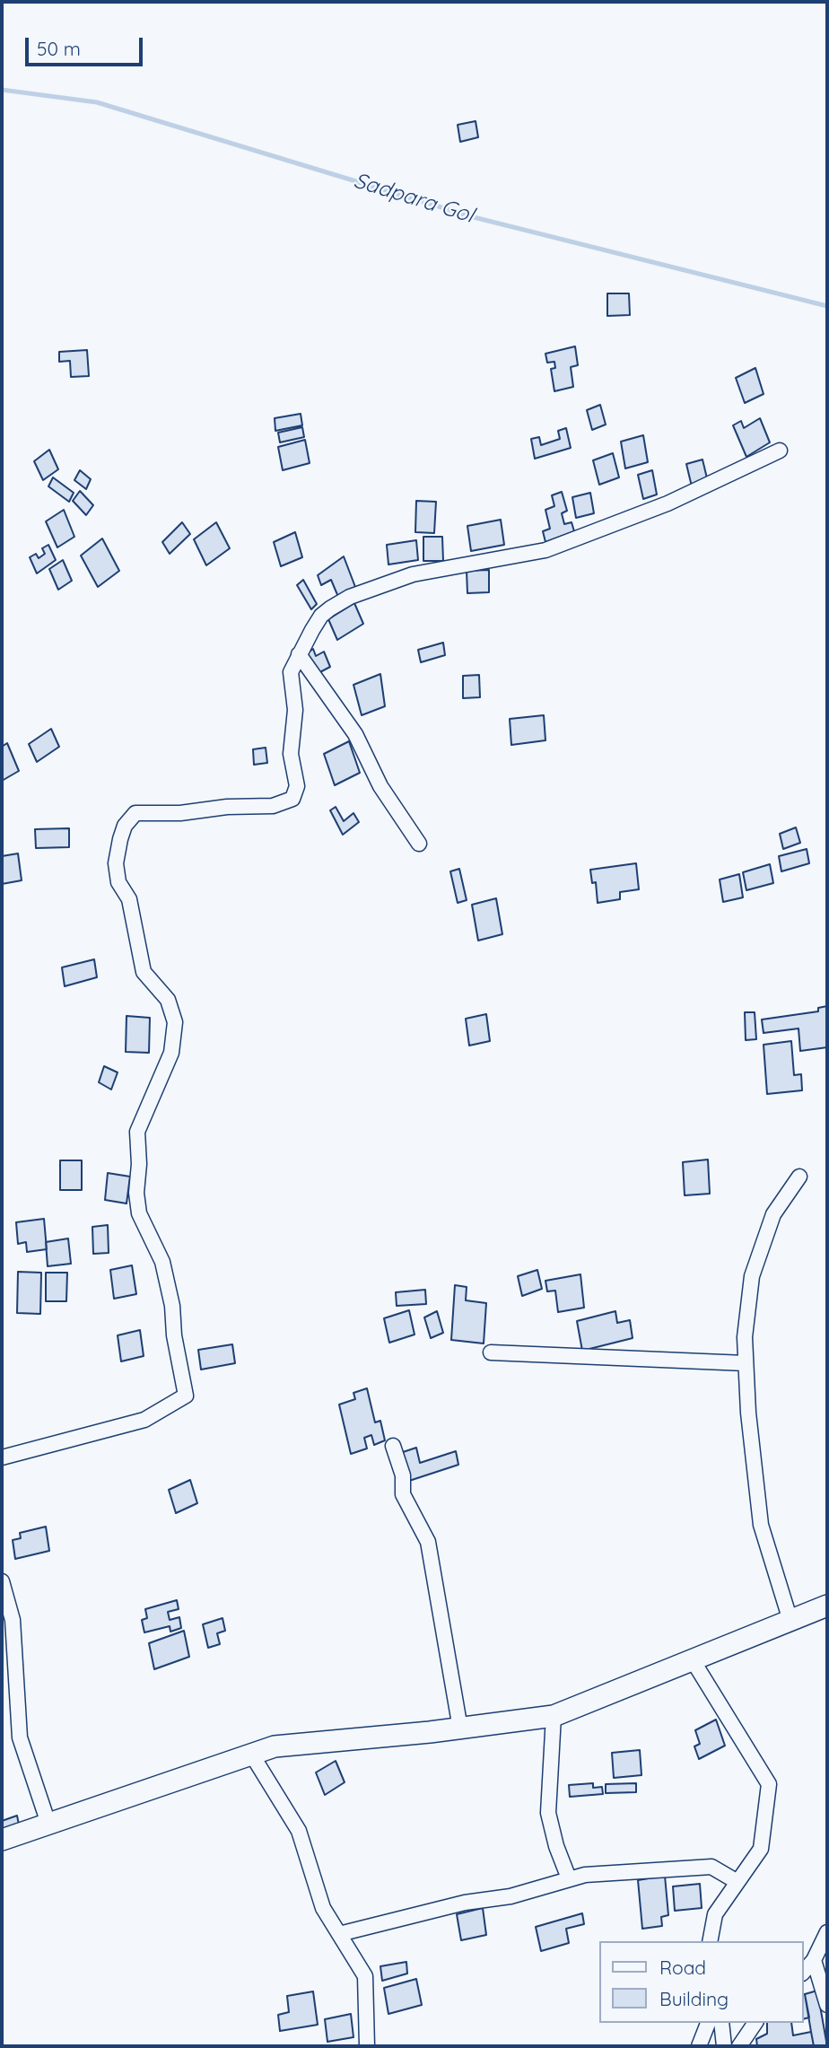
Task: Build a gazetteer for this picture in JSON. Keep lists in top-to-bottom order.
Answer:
{
  "water": ["Sadpara Gol"],
  "legend": ["Road", "Building"],
  "scale_bar": "50 m"
}
